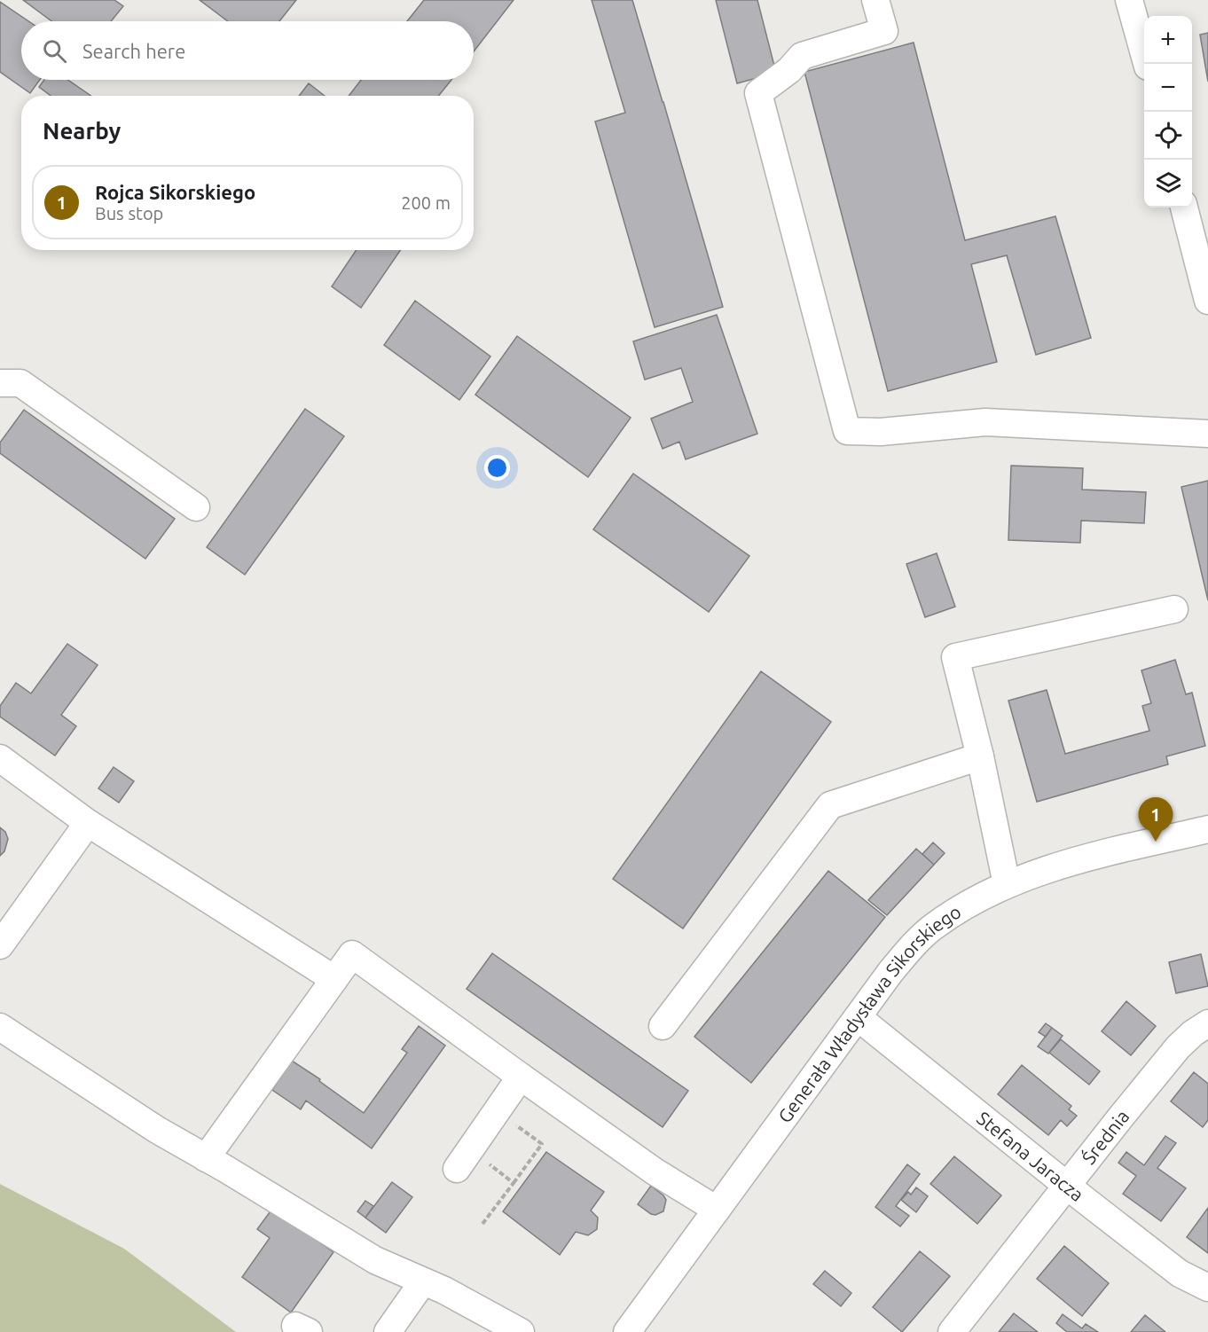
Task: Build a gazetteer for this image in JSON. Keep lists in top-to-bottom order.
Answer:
{
  "streets": {
    "street": ["Generała Władysława Sikorskiego", "Średnia", "Stefana Jaracza"]
  },
  "crossings": [
    ["Generała Władysława Sikorskiego", "Stefana Jaracza"],
    ["Średnia", "Stefana Jaracza"]
  ],
  "page": {
    "map_buttons": ["+", "−"],
    "search": "Search here",
    "heading": "Nearby",
    "list": [
      {
        "mark": "1",
        "name": "Rojca Sikorskiego",
        "note": "Bus stop",
        "value": "200 m"
      }
    ],
    "pins": "1"
  }
}
